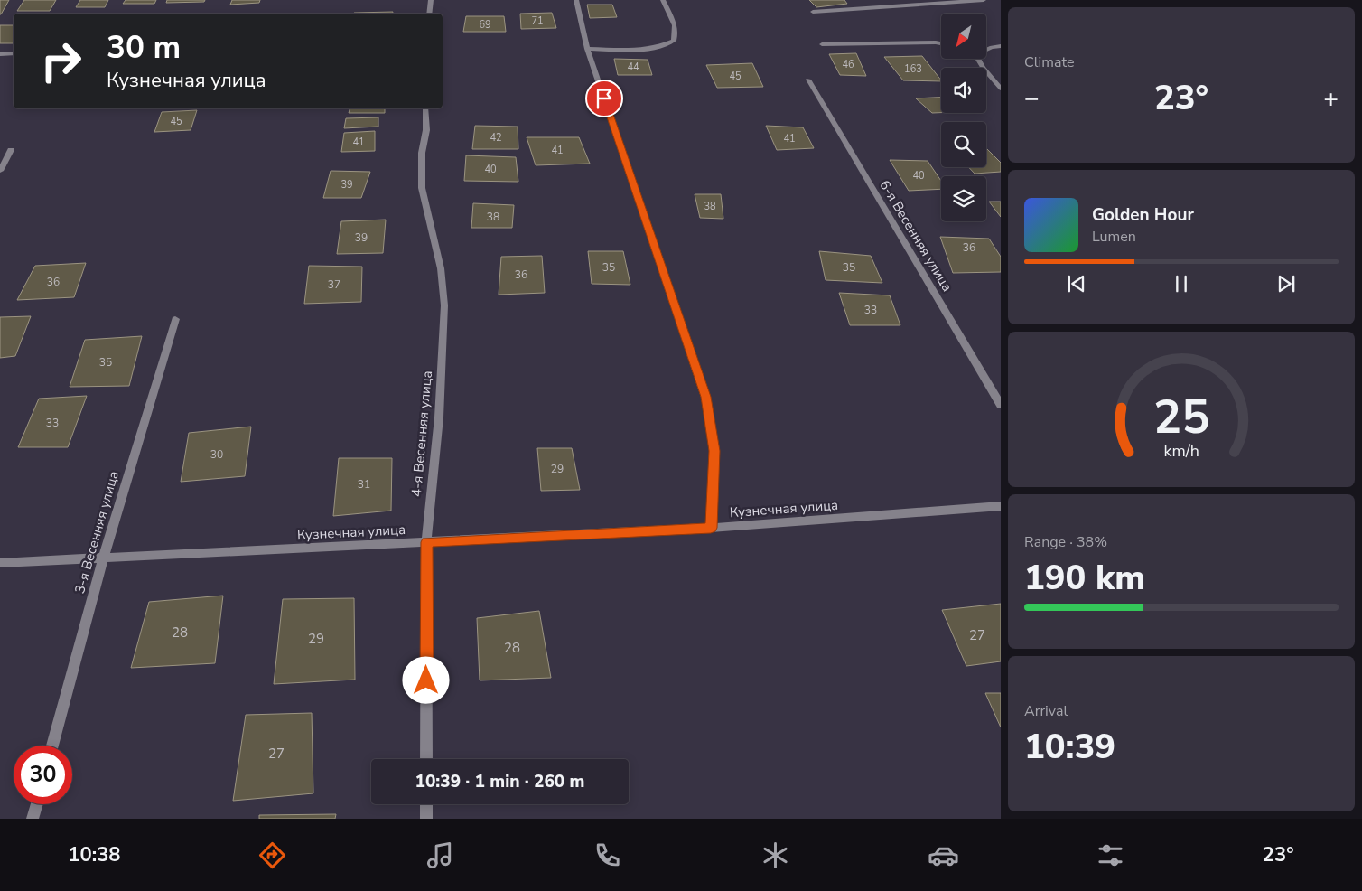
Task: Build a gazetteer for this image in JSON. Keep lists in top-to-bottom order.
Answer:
{
  "streets": {
    "street": [
      "6-я Весенняя улица",
      "4-я Весенняя улица",
      "Кузнечная улица",
      "3-я Весенняя улица"
    ]
  },
  "crossings": [
    ["4-я Весенняя улица", "Кузнечная улица"],
    ["Кузнечная улица", "3-я Весенняя улица"]
  ],
  "house_numbers": [
    "71",
    "69",
    "46",
    "44",
    "163",
    "45",
    "45",
    "42",
    "41",
    "41",
    "41",
    "40",
    "40",
    "39",
    "38",
    "38",
    "39",
    "36",
    "35",
    "35",
    "36",
    "36",
    "37",
    "33",
    "35",
    "33",
    "30",
    "29",
    "31",
    "28",
    "27",
    "29",
    "28",
    "27"
  ],
  "north": "bottom left",
  "page": {
    "tile": [
      "Climate",
      ["Range · 38%", "190 km"],
      ["Arrival", "10:39"]
    ],
    "turn": ["30 m", "Кузнечная улица"],
    "heat": ["−", "23°", "+"],
    "song": ["Golden Hour", "Lumen"],
    "limit": "30",
    "trip": "10:39 · 1 min · 260 m",
    "tabs": ["10:38", "23°"],
    "gauge": ["25", "km/h"]
  }
}
